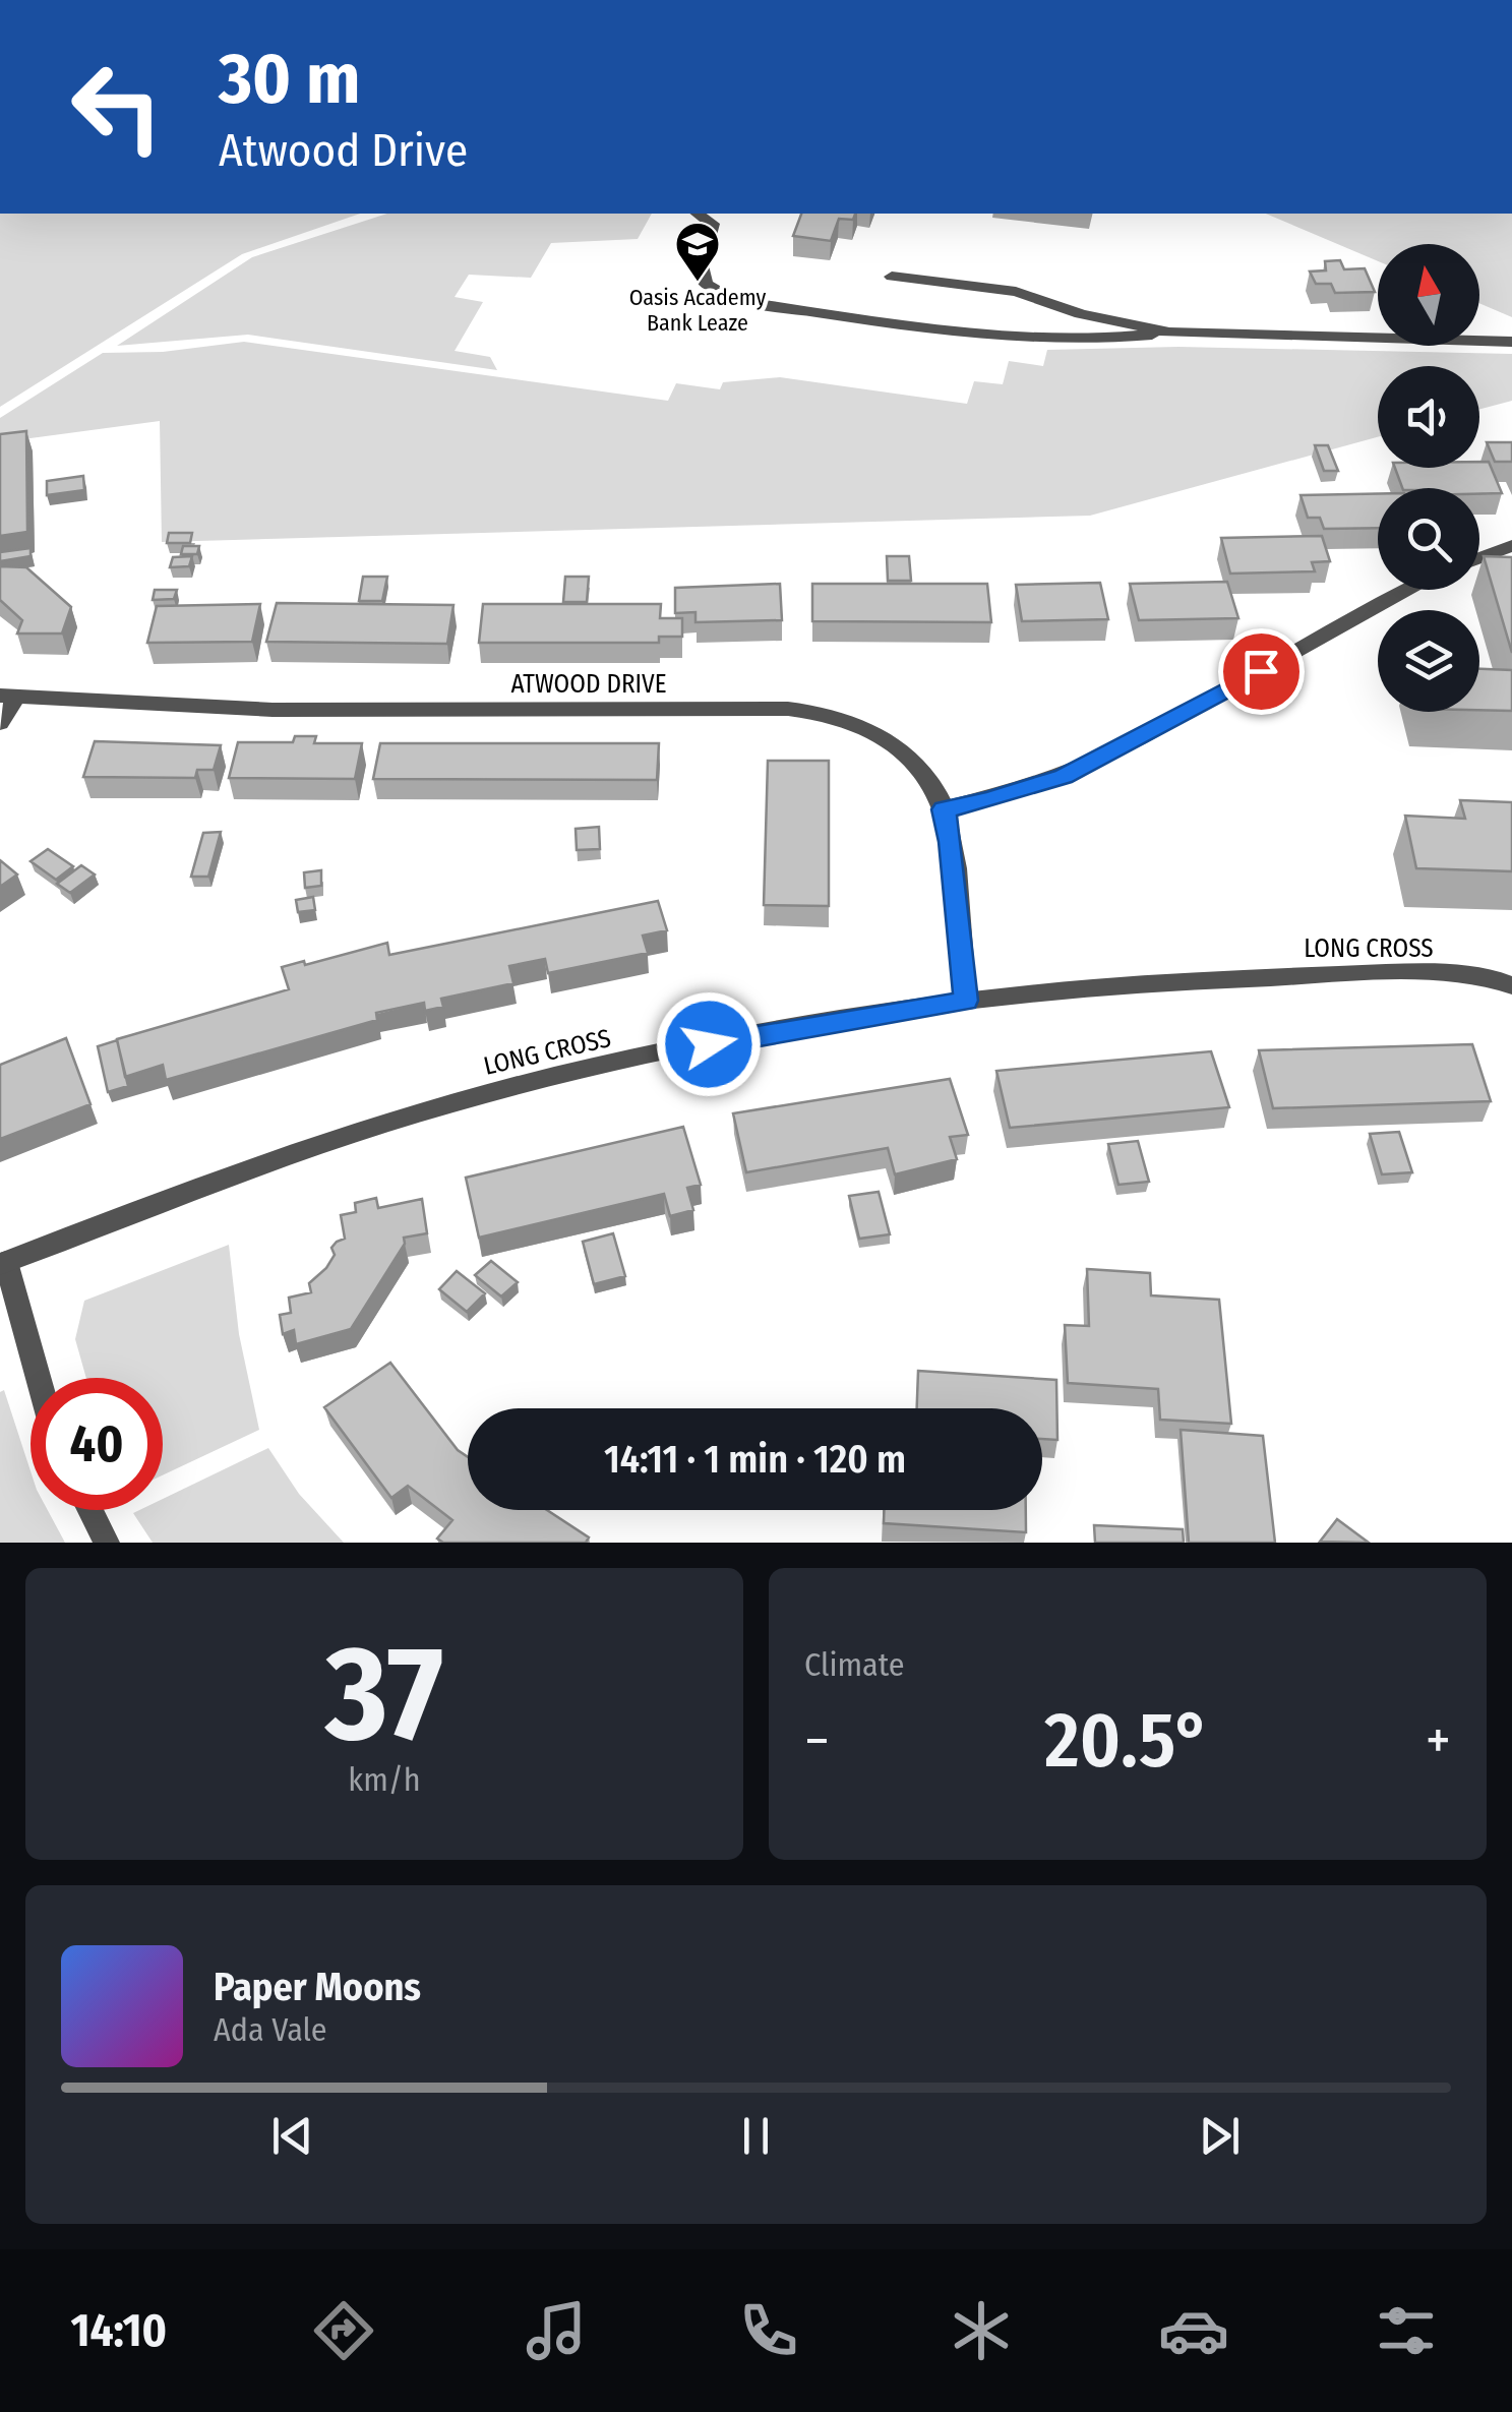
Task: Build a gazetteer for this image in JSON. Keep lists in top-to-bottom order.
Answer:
{
  "streets": {
    "street": ["ATWOOD DRIVE", "LONG CROSS"]
  },
  "crossings": [
    ["ATWOOD DRIVE", "LONG CROSS"]
  ],
  "places": {
    "school or university": ["Oasis Academy Bank Leaze"]
  },
  "north": "top",
  "page": {
    "turn": ["30 m", "Atwood Drive"],
    "limit": "40",
    "trip": "14:11 · 1 min · 120 m",
    "tile": [
      ["37", "km/h"],
      "Climate"
    ],
    "heat": ["−", "20.5°", "+"],
    "song": ["Paper Moons", "Ada Vale"],
    "tabs": "14:10"
  }
}
